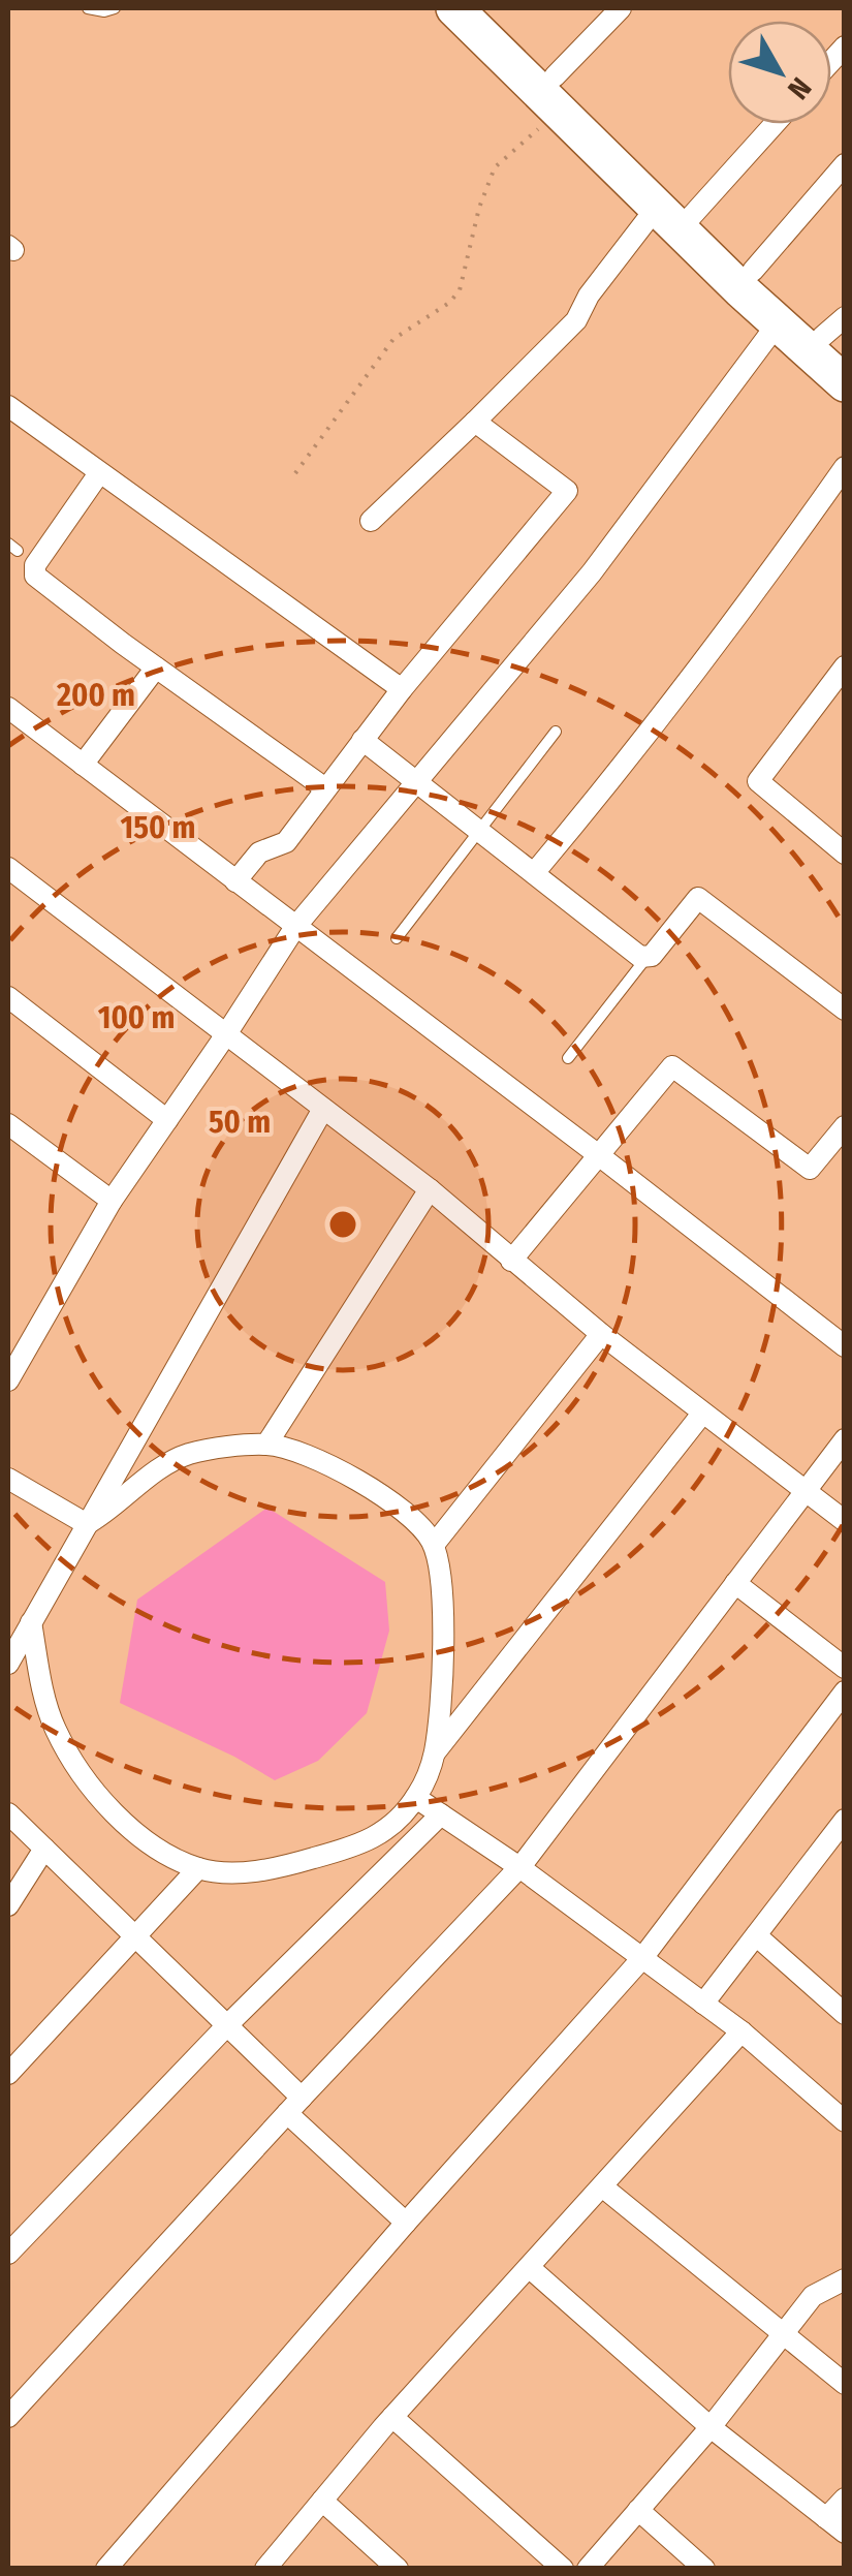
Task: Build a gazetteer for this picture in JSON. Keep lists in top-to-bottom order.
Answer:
{
  "north": "bottom right",
  "rings": [
    "200 m",
    "150 m",
    "100 m",
    "50 m"
  ]
}
